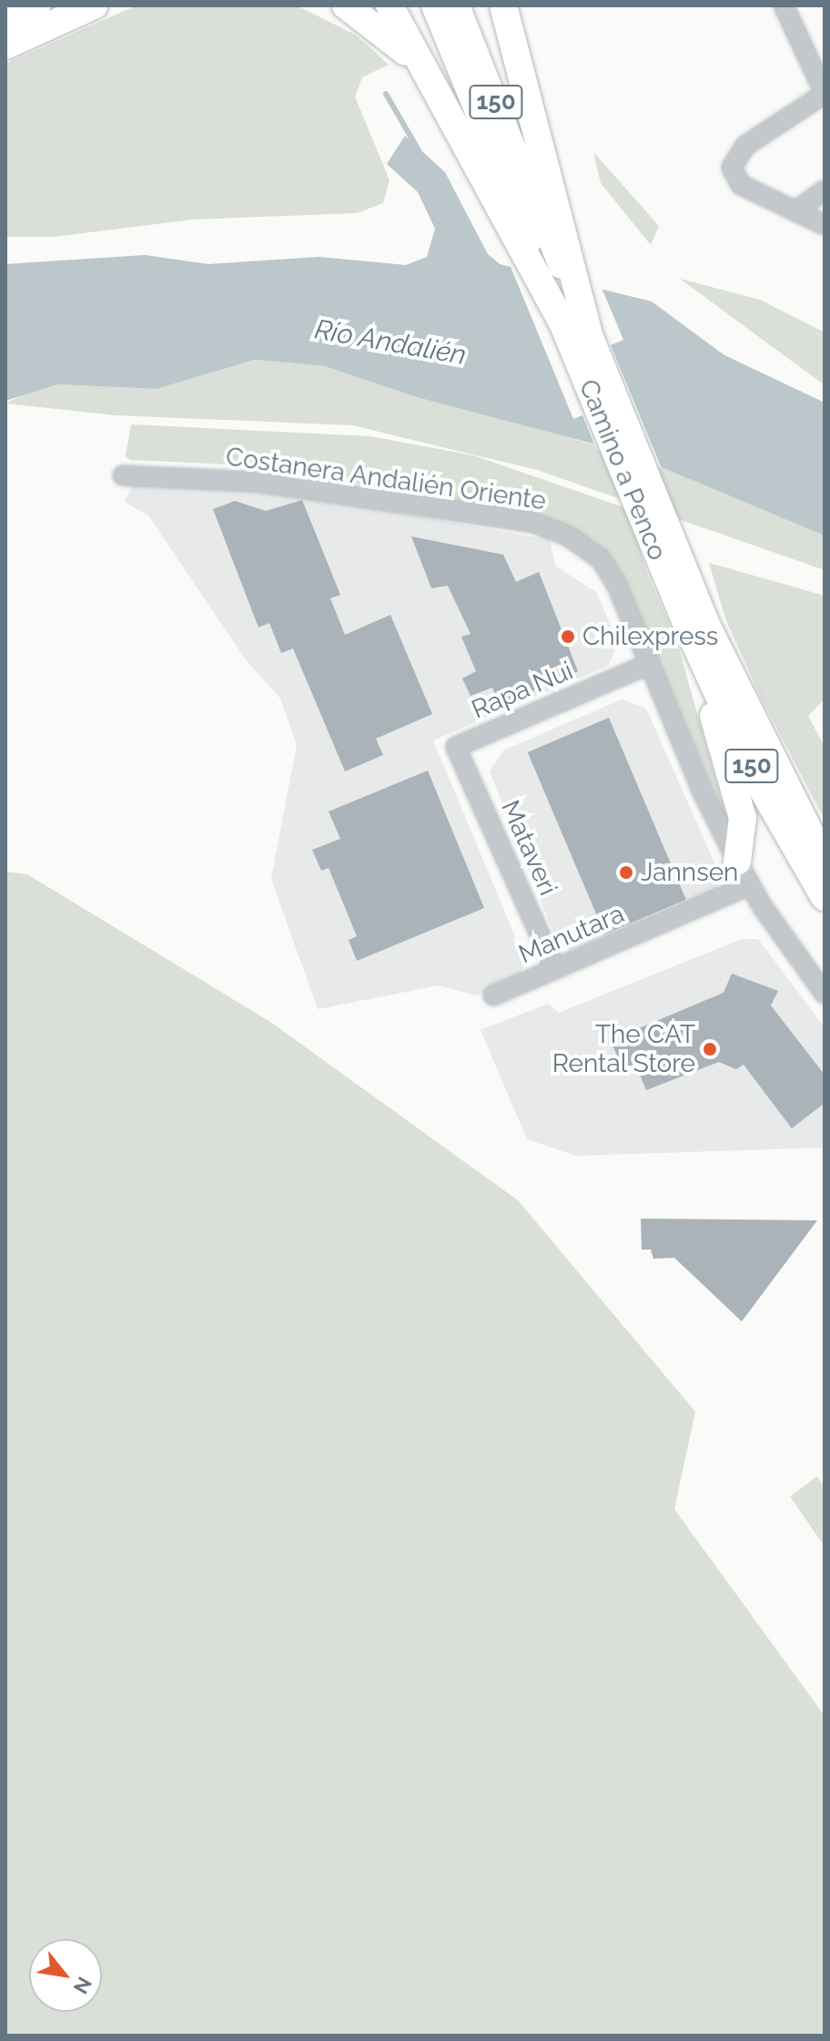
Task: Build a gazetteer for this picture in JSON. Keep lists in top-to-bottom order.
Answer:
{
  "streets": {
    "highway": ["150", "Camino a Penco"],
    "street": [
      "Costanera Andalién Oriente",
      "Rapa Nui",
      "Mataveri",
      "Manutara"
    ]
  },
  "crossings": [
    ["150", "Camino a Penco"],
    ["Costanera Andalién Oriente", "Rapa Nui"],
    ["Costanera Andalién Oriente", "Manutara"],
    ["Rapa Nui", "Mataveri"],
    ["Mataveri", "Manutara"]
  ],
  "water": ["Río Andalién"],
  "places": ["Chilexpress", "Jannsen", "The CAT Rental Store"],
  "north": "bottom right"
}
